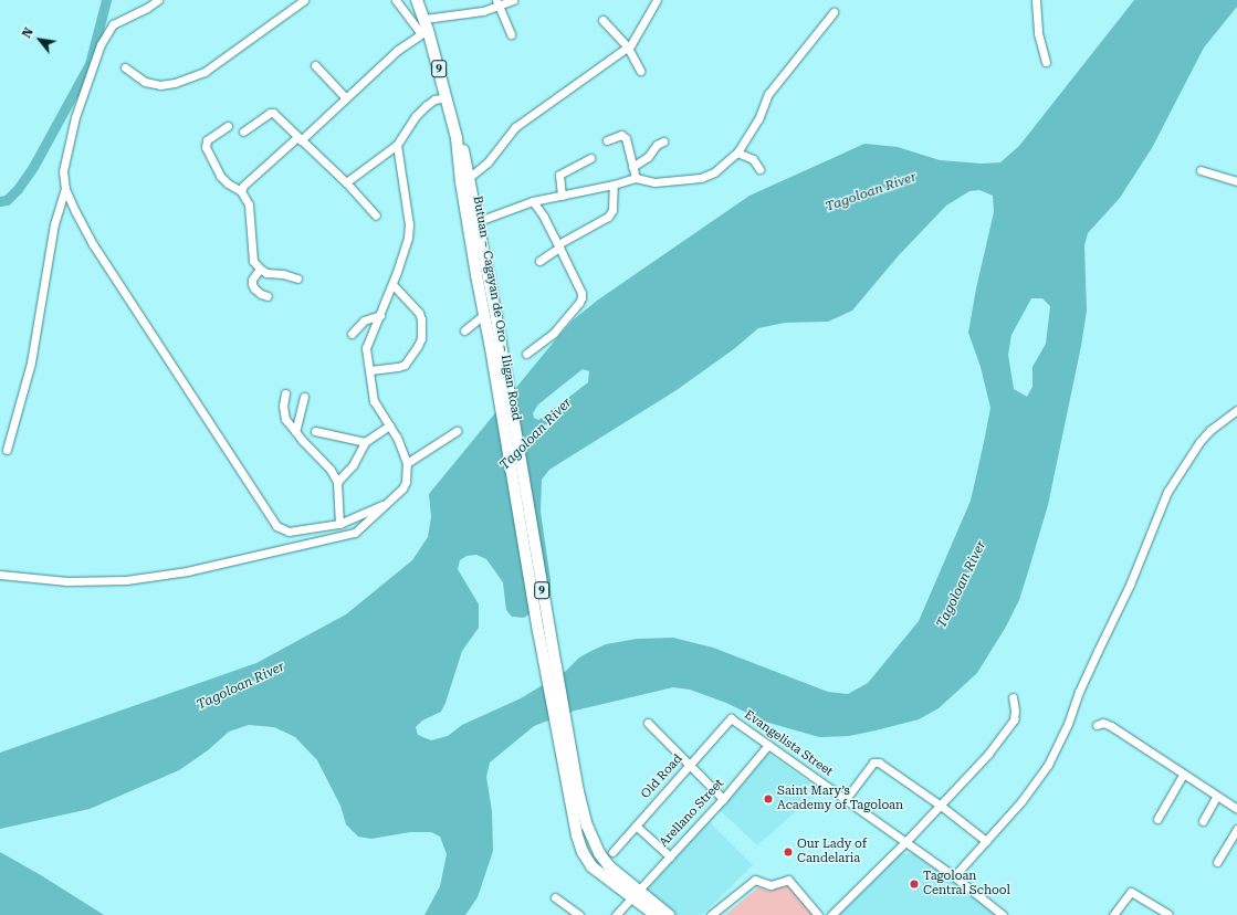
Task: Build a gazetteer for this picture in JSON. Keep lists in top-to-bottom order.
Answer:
{
  "streets": {
    "highway": ["9", "Butuan – Cagayan de Oro – Iligan Road"],
    "street": ["Evangelista Street", "Old Road", "Arellano Street"]
  },
  "crossings": [
    ["9", "Butuan – Cagayan de Oro – Iligan Road"],
    ["9", "Arellano Street"],
    ["Butuan – Cagayan de Oro – Iligan Road", "Arellano Street"],
    ["Evangelista Street", "Old Road"],
    ["Evangelista Street", "Arellano Street"]
  ],
  "water": ["Tagoloan River"],
  "places": ["Saint Mary’s Academy of Tagoloan", "Our Lady of Candelaria", "Tagoloan Central School"],
  "north": "top left"
}
